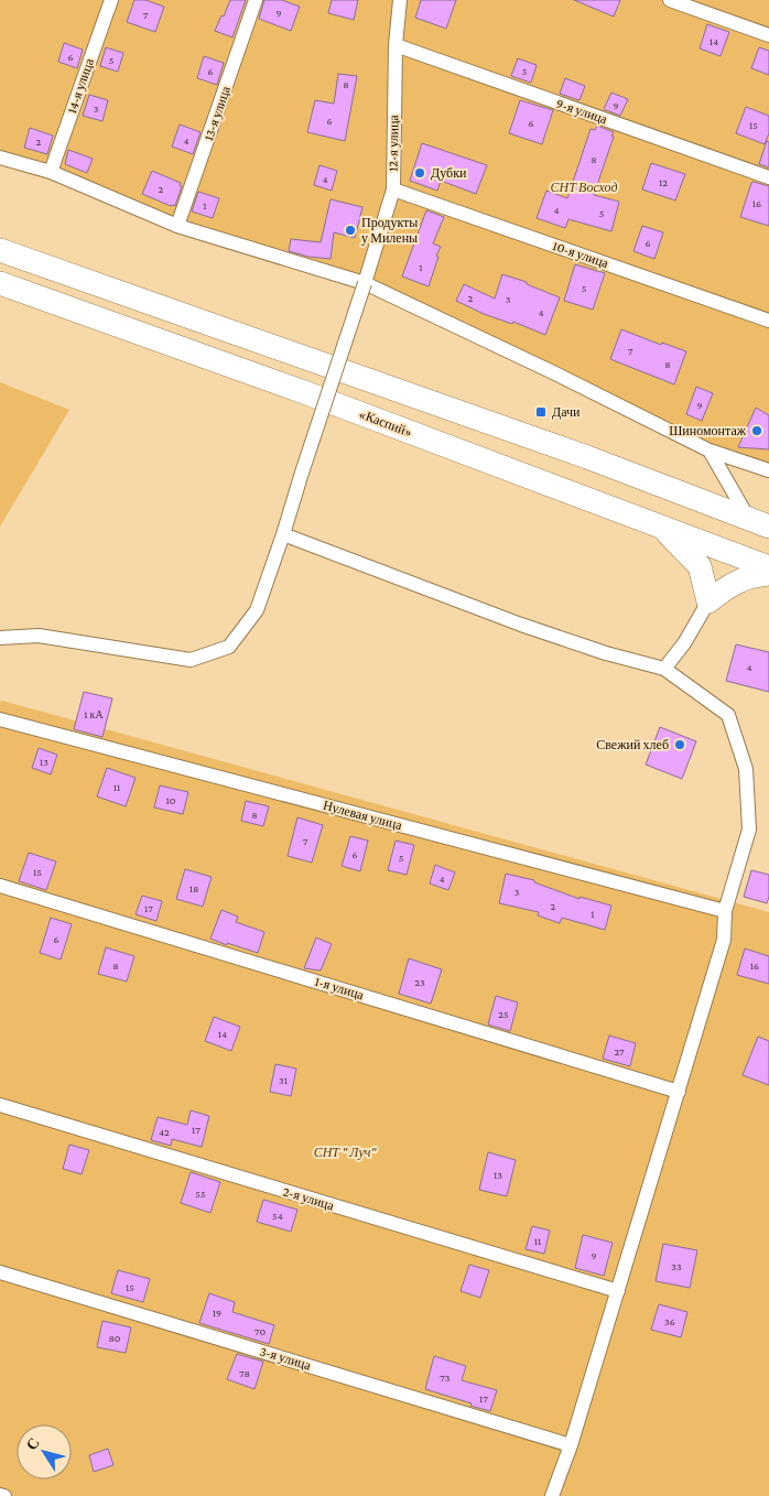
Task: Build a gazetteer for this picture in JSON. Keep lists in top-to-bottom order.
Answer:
{
  "streets": {
    "highway": ["«Каспий»"],
    "street": [
      "14-я улица",
      "9-я улица",
      "13-я улица",
      "12-я улица",
      "10-я улица",
      "Нулевая улица",
      "1-я улица",
      "2-я улица",
      "3-я улица"
    ]
  },
  "crossings": [
    ["9-я улица", "12-я улица"],
    ["12-я улица", "10-я улица"]
  ],
  "parks": ["СНТ Восход", "СНТ \" Луч\""],
  "places": {
    "other": [
      "Дубки",
      "Продукты у Милены",
      "Шиномонтаж",
      "Свежий хлеб"
    ],
    "transit": ["Дачи"]
  },
  "house_numbers": [
    "9",
    "7",
    "14",
    "6",
    "5",
    "6",
    "5",
    "8",
    "9",
    "3",
    "6",
    "6",
    "15",
    "4",
    "2",
    "8",
    "4",
    "12",
    "2",
    "16",
    "1",
    "4",
    "5",
    "6",
    "1",
    "5",
    "2",
    "3",
    "4",
    "7",
    "8",
    "9",
    "4",
    "1 кА",
    "13",
    "11",
    "10",
    "8",
    "7",
    "6",
    "5",
    "15",
    "4",
    "18",
    "3",
    "2",
    "17",
    "1",
    "6",
    "8",
    "16",
    "23",
    "25",
    "14",
    "27",
    "31",
    "17",
    "42",
    "13",
    "55",
    "54",
    "11",
    "9",
    "33",
    "15",
    "19",
    "36",
    "70",
    "80",
    "78",
    "73",
    "17"
  ],
  "north": "top left"
}
